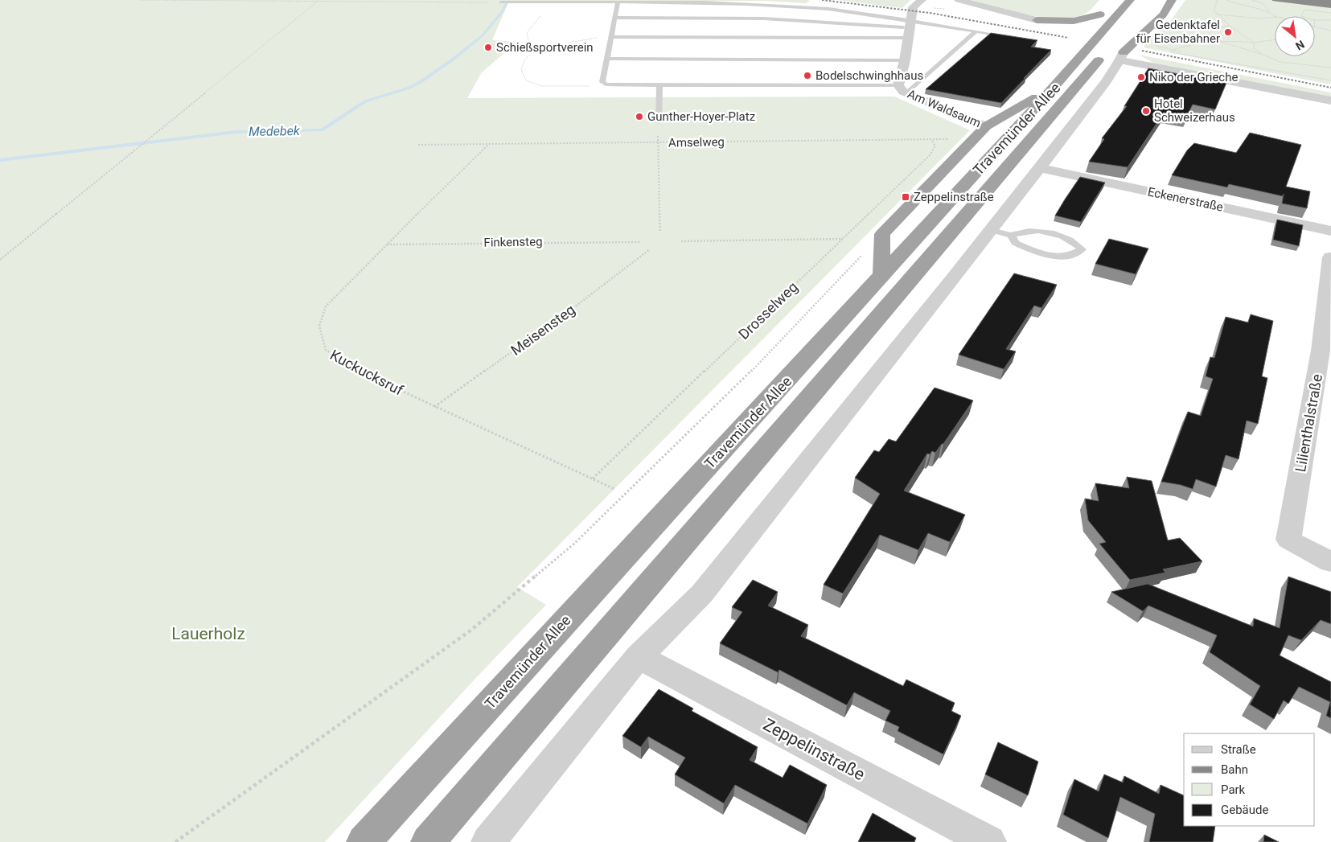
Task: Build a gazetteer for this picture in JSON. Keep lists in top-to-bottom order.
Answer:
{
  "streets": {
    "highway": ["Travemünder Allee"],
    "street": [
      "Am Waldsaum",
      "Eckenerstraße",
      "Lilienthalstraße",
      "Zeppelinstraße"
    ],
    "path": [
      "Amselweg",
      "Finkensteg",
      "Drosselweg",
      "Meisensteg",
      "Kuckucksruf"
    ]
  },
  "crossings": [
    ["Amselweg", "Drosselweg"],
    ["Amselweg", "Kuckucksruf"],
    ["Finkensteg", "Kuckucksruf"],
    ["Drosselweg", "Kuckucksruf"],
    ["Meisensteg", "Kuckucksruf"]
  ],
  "water": ["Medebek"],
  "parks": ["Lauerholz"],
  "places": {
    "other": [
      "Gedenktafel für Eisenbahner",
      "Schießsportverein",
      "Bodelschwinghhaus",
      "Niko der Grieche",
      "Hotel Schweizerhaus",
      "Gunther-Hoyer-Platz"
    ],
    "transit": ["Zeppelinstraße"]
  },
  "legend": [
    "Straße",
    "Bahn",
    "Park",
    "Gebäude"
  ],
  "north": "bottom right"
}
